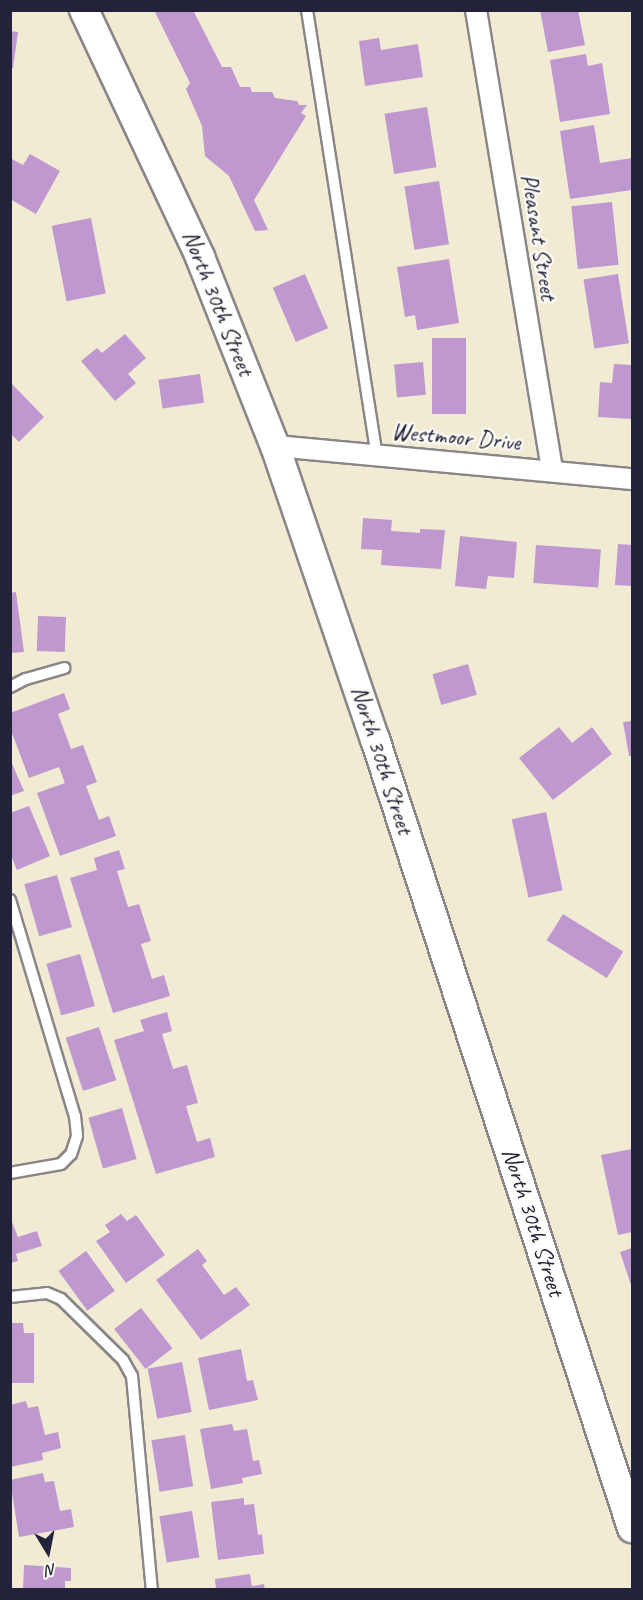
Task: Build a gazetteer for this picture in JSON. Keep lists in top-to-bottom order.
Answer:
{
  "streets": {
    "main road": ["North 30th Street"],
    "street": ["Pleasant Street", "Westmoor Drive"]
  },
  "crossings": [
    ["Pleasant Street", "Westmoor Drive"],
    ["North 30th Street", "Westmoor Drive"]
  ],
  "north": "bottom"
}
